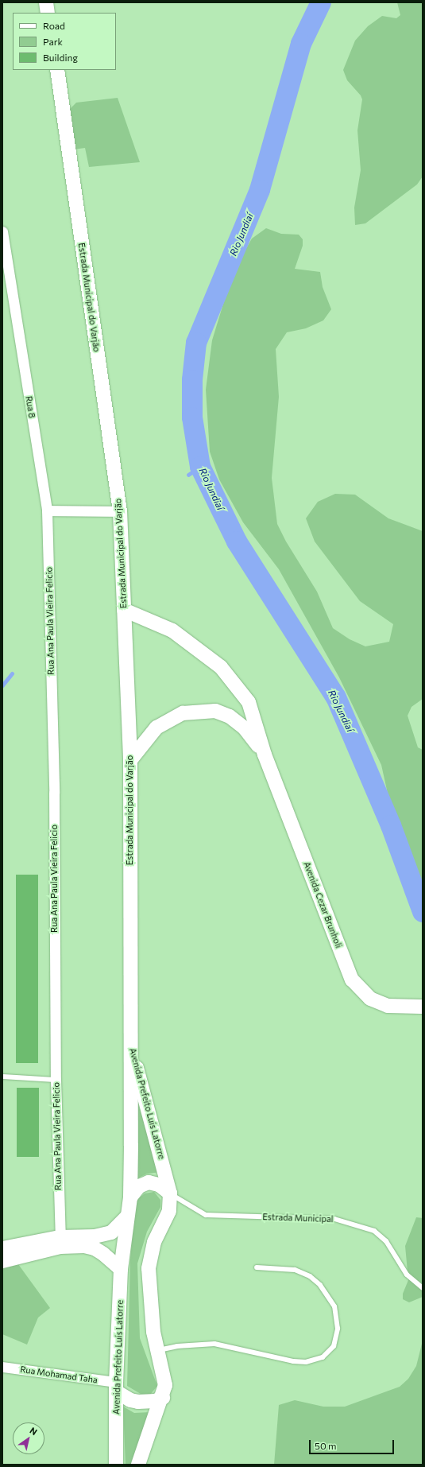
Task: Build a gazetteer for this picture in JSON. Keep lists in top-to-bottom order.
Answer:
{
  "streets": {
    "main road": ["Estrada Municipal do Varjão", "Avenida Cezar Brunholi", "Avenida Prefeito Luís Latorre"],
    "street": ["Rua 8", "Rua Ana Paula Vieira Felicio", "Rua Mohamad Taha"],
    "lane": ["Estrada Municipal"]
  },
  "crossings": [
    ["Estrada Municipal do Varjão", "Avenida Cezar Brunholi"],
    ["Estrada Municipal do Varjão", "Avenida Prefeito Luís Latorre"],
    ["Rua 8", "Rua Ana Paula Vieira Felicio"],
    ["Avenida Prefeito Luís Latorre", "Estrada Municipal"],
    ["Avenida Prefeito Luís Latorre", "Rua Mohamad Taha"]
  ],
  "water": ["Rio Jundiaí"],
  "legend": ["Road", "Park", "Building"],
  "scale_bar": "50 m",
  "north": "top right"
}
